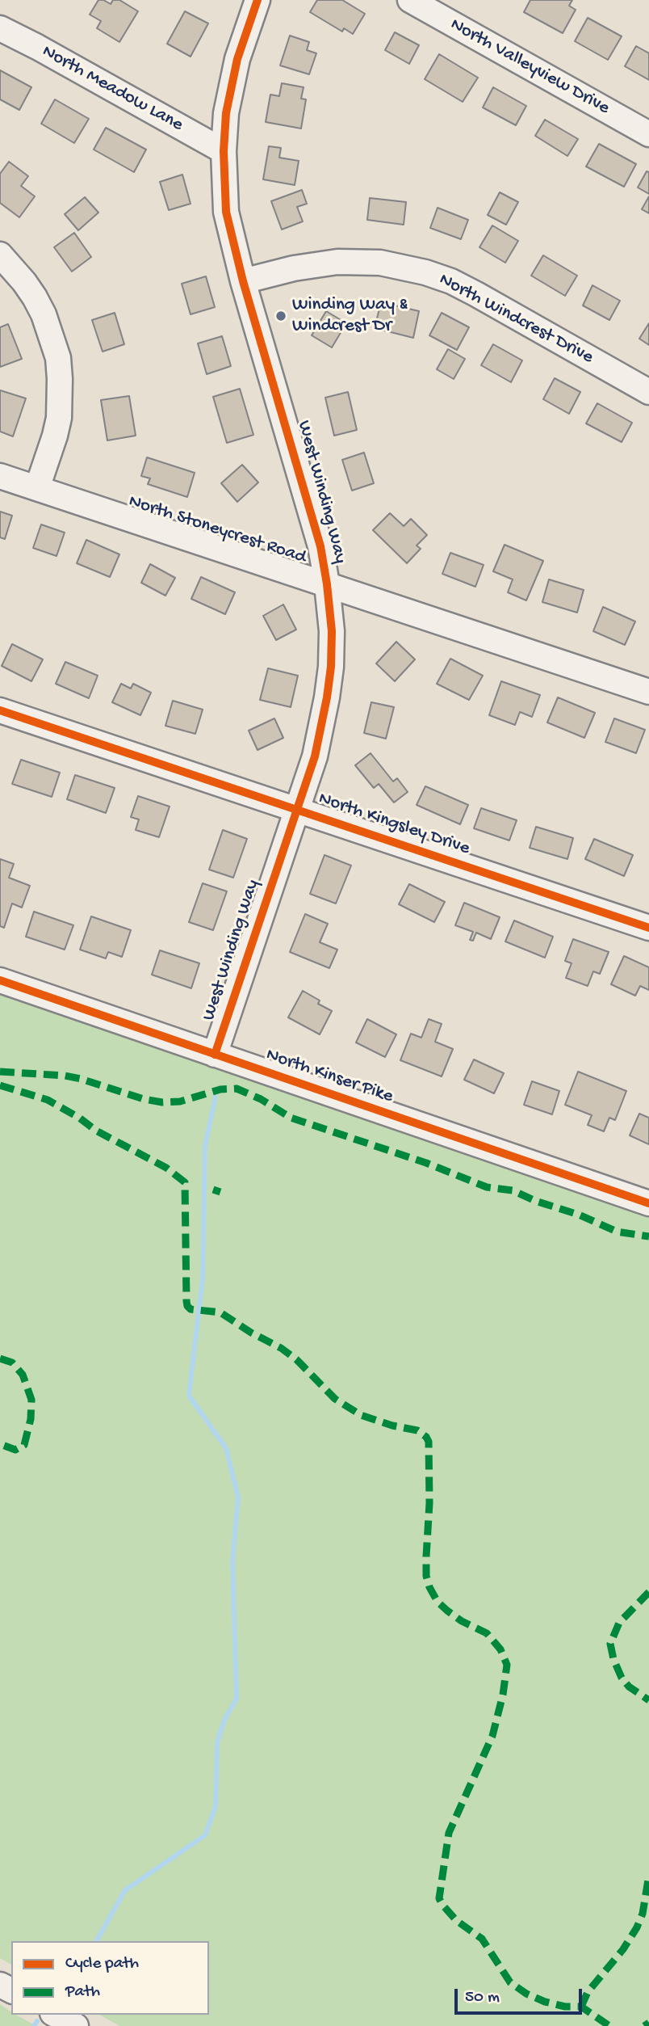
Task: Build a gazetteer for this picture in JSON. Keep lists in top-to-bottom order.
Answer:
{
  "streets": {
    "street": [
      "North Valleyview Drive",
      "North Meadow Lane",
      "North Windcrest Drive",
      "West Winding Way",
      "North Stoneycrest Road",
      "North Kingsley Drive",
      "North Kinser Pike"
    ]
  },
  "crossings": [
    ["North Meadow Lane", "West Winding Way"],
    ["North Windcrest Drive", "West Winding Way"],
    ["West Winding Way", "North Stoneycrest Road"],
    ["West Winding Way", "North Kingsley Drive"],
    ["West Winding Way", "North Kinser Pike"]
  ],
  "places": ["Winding Way & Windcrest Dr"],
  "legend": ["Cycle path", "Path"],
  "scale_bar": "50 m"
}
